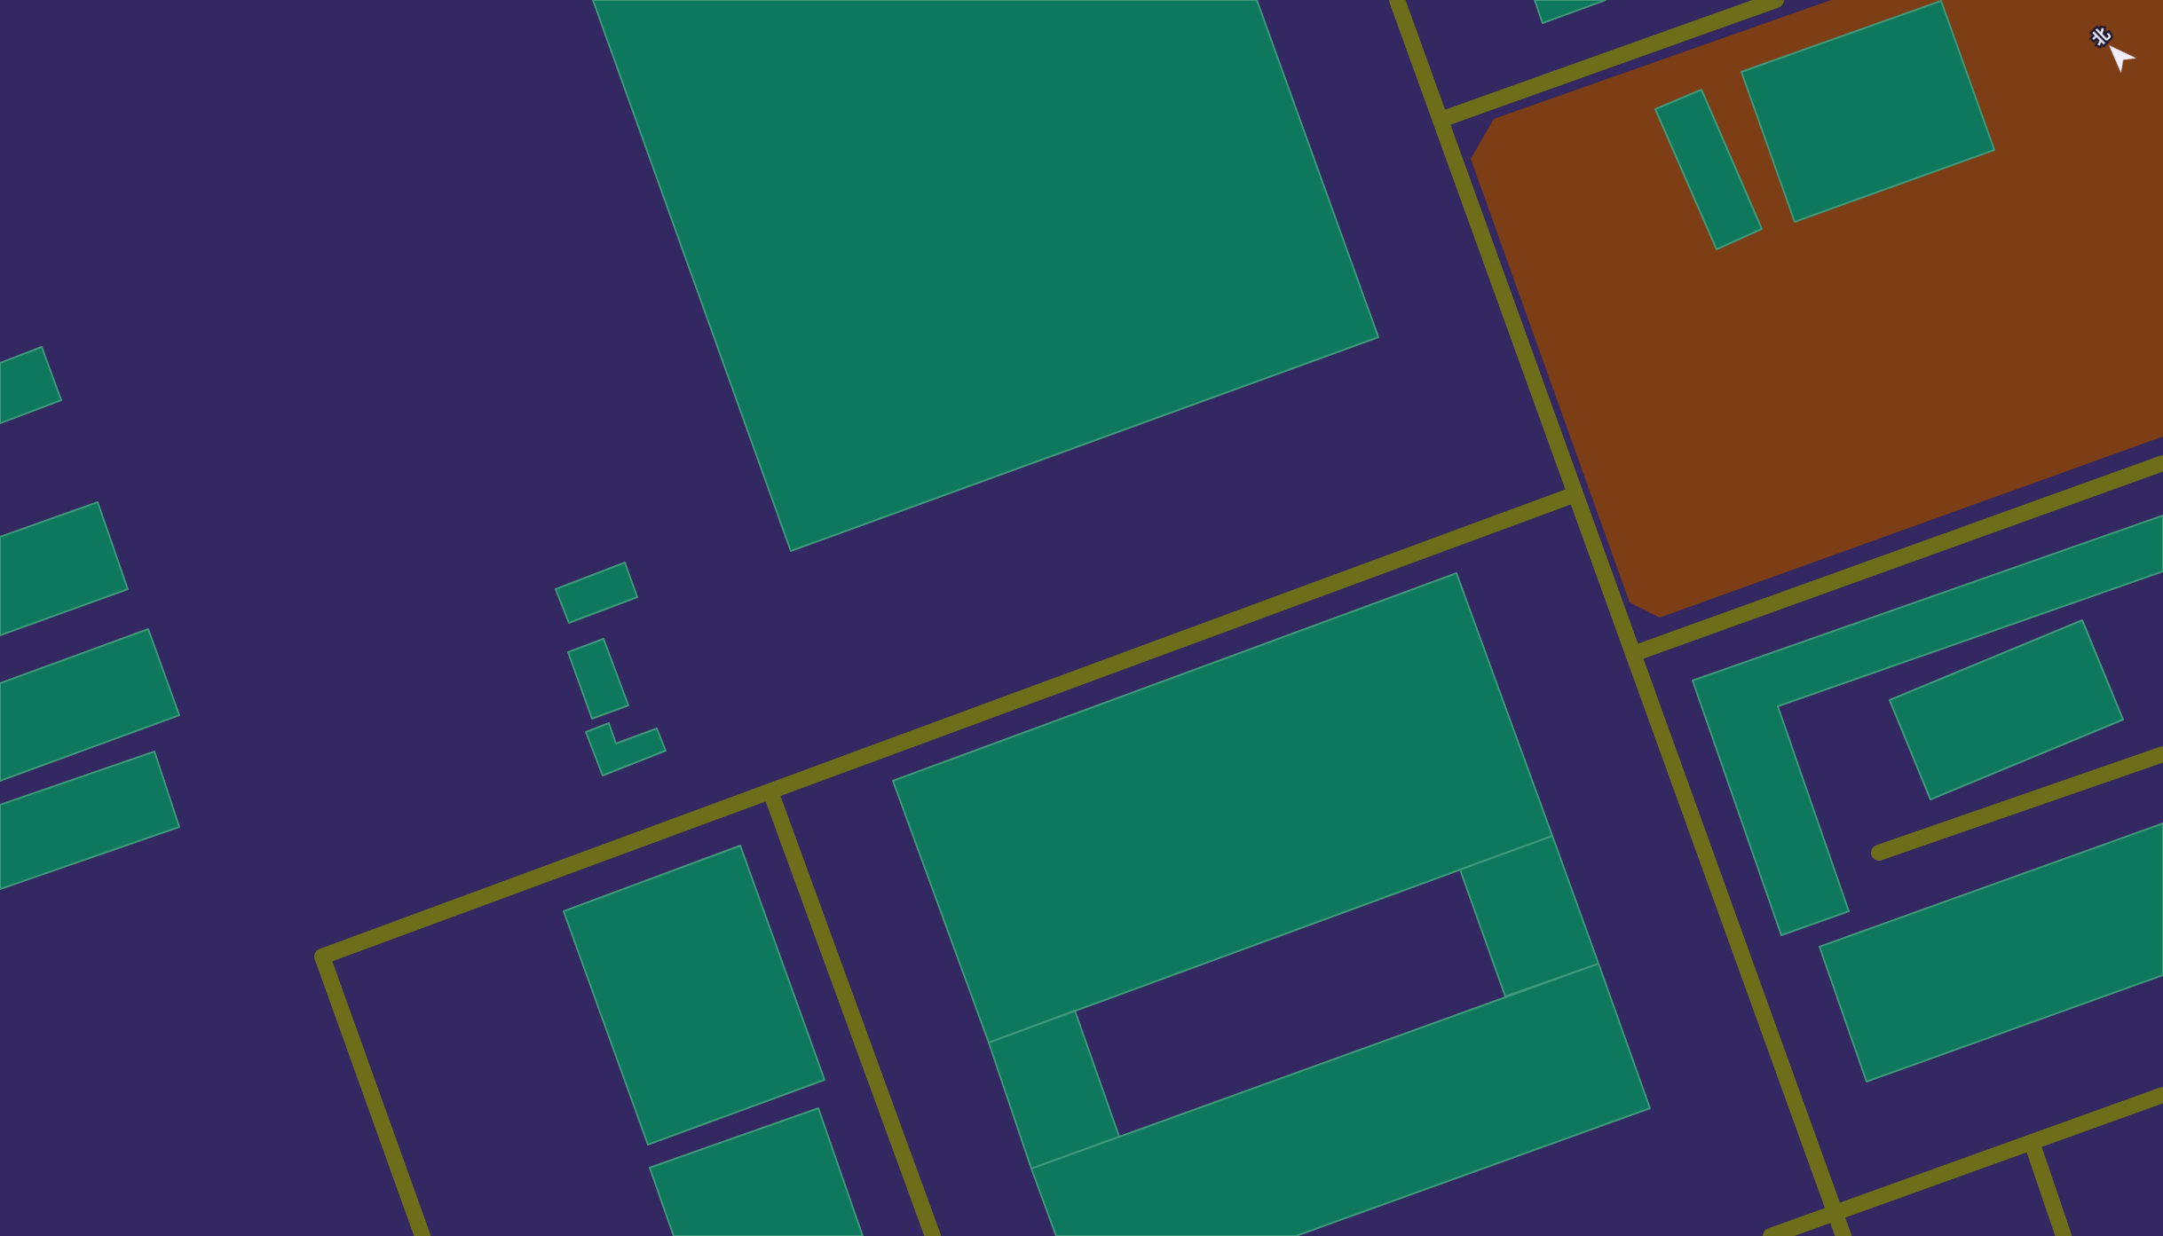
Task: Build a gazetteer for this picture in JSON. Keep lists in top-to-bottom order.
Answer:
{
  "north": "top left"
}
